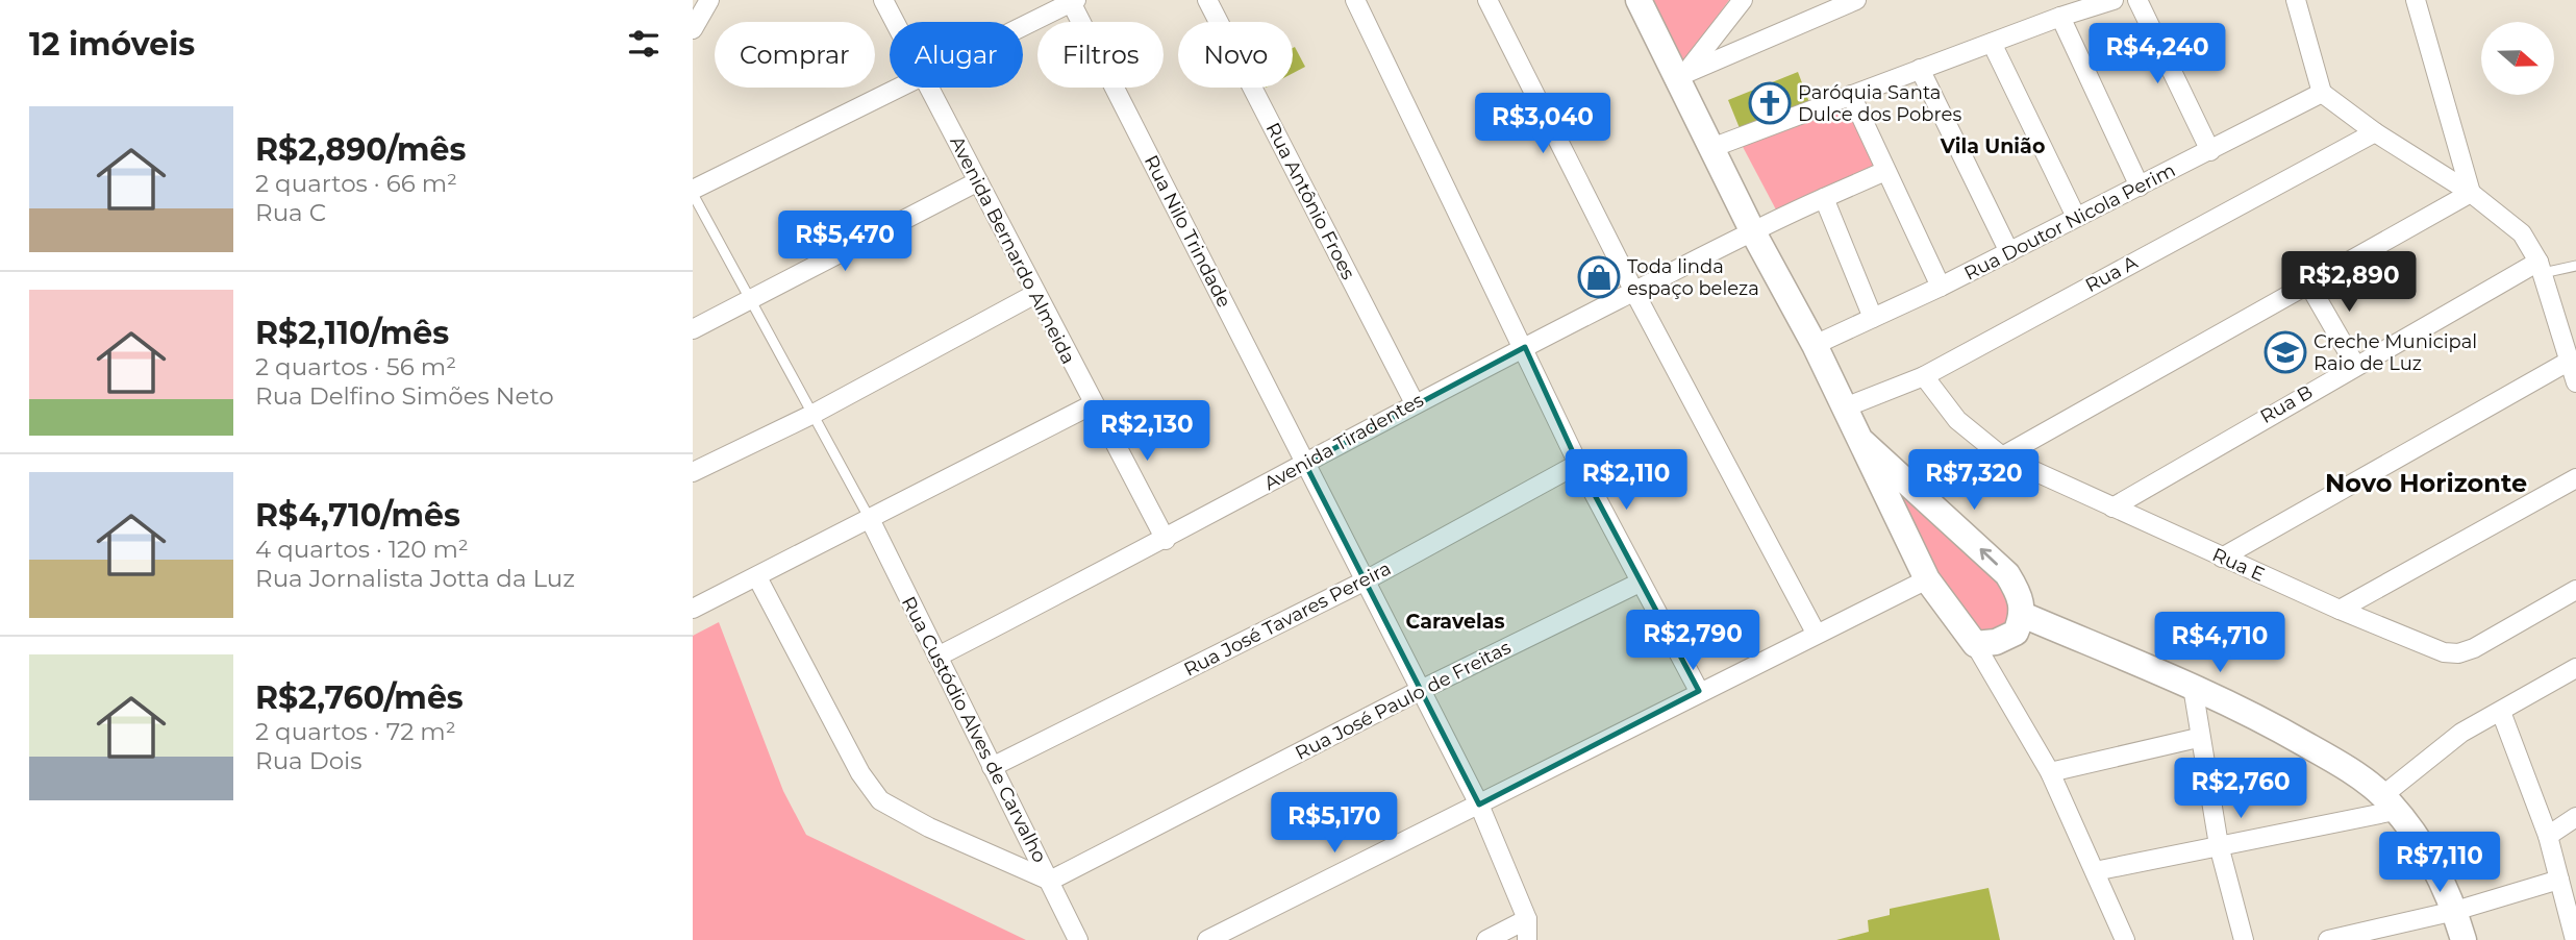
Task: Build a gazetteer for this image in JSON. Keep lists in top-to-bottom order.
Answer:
{
  "streets": {
    "street": [
      "Rua Antônio Froes",
      "Rua Doutor Nicola Perim",
      "Rua Nilo Trindade",
      "Avenida Bernardo Almeida",
      "Rua A",
      "Rua B",
      "Avenida Tiradentes",
      "Rua E",
      "Rua José Tavares Pereira",
      "Rua José Paulo de Freitas",
      "Rua Custódio Alves de Carvalho"
    ]
  },
  "crossings": [
    ["Rua Antônio Froes", "Avenida Tiradentes"],
    ["Rua Nilo Trindade", "Avenida Tiradentes"],
    ["Rua Nilo Trindade", "Rua José Tavares Pereira"],
    ["Rua Nilo Trindade", "Rua José Paulo de Freitas"],
    ["Avenida Bernardo Almeida", "Avenida Tiradentes"],
    ["Rua A", "Rua E"],
    ["Rua B", "Rua E"],
    ["Avenida Tiradentes", "Rua Custódio Alves de Carvalho"],
    ["Rua José Tavares Pereira", "Rua Custódio Alves de Carvalho"],
    ["Rua José Paulo de Freitas", "Rua Custódio Alves de Carvalho"]
  ],
  "districts": ["Vila União", "Novo Horizonte", "Caravelas"],
  "places": {
    "church": ["Paróquia Santa Dulce dos Pobres"],
    "shop": ["Toda linda espaço beleza"],
    "school or university": ["Creche Municipal Raio de Luz"]
  },
  "north": "right",
  "page": {
    "heading": "12 imóveis",
    "chip": [
      "Comprar",
      "Alugar",
      "Filtros",
      "Novo"
    ],
    "price": [
      "R$4,240",
      "R$3,040",
      "R$5,470",
      "R$2,890",
      "R$2,130",
      "R$2,110",
      "R$7,320",
      "R$2,790",
      "R$4,710",
      "R$2,760",
      "R$5,170",
      "R$7,110"
    ],
    "list": [
      {
        "name": "R$2,890/mês",
        "note": "2 quartos · 66 m² · Rua C"
      },
      {
        "name": "R$2,110/mês",
        "note": "2 quartos · 56 m² · Rua Delfino Simões Neto"
      },
      {
        "name": "R$4,710/mês",
        "note": "4 quartos · 120 m² · Rua Jornalista Jotta da Luz"
      },
      {
        "name": "R$2,760/mês",
        "note": "2 quartos · 72 m² · Rua Dois"
      }
    ]
  }
}
